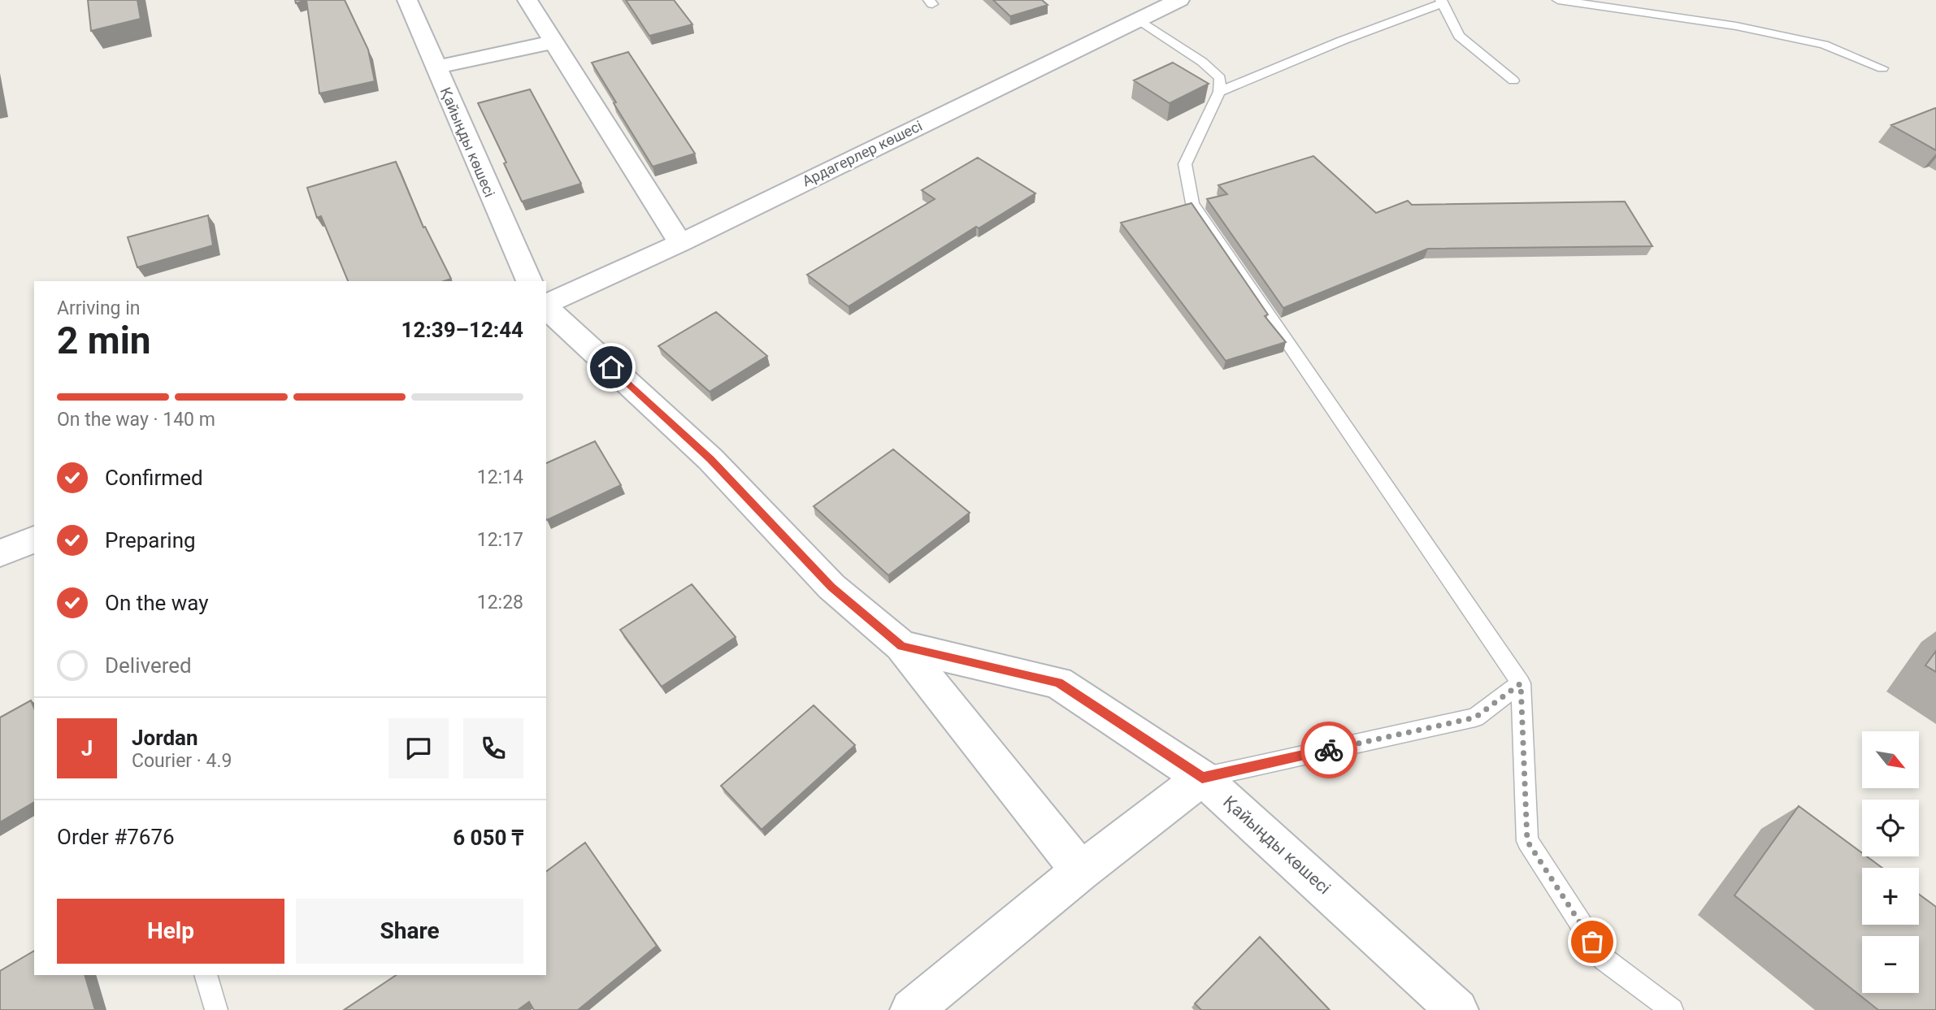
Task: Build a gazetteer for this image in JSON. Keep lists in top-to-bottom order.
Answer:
{
  "streets": {
    "street": ["Қайыңды көшесі", "Ардагерлер көшесі"]
  },
  "north": "bottom right",
  "page": {
    "heading": ["2 min", "Arriving in", "12:39–12:44"],
    "panel": [
      "Jordan",
      "Courier · 4.9",
      "Order #7676",
      "6 050 ₸"
    ],
    "bar": "On the way · 140 m",
    "list": [
      ["Confirmed", "12:14"],
      ["Preparing", "12:17"],
      ["On the way", "12:28"],
      "Delivered"
    ],
    "round": "J",
    "map_buttons": ["+", "−"],
    "buttons": ["Help", "Share"]
  }
}
